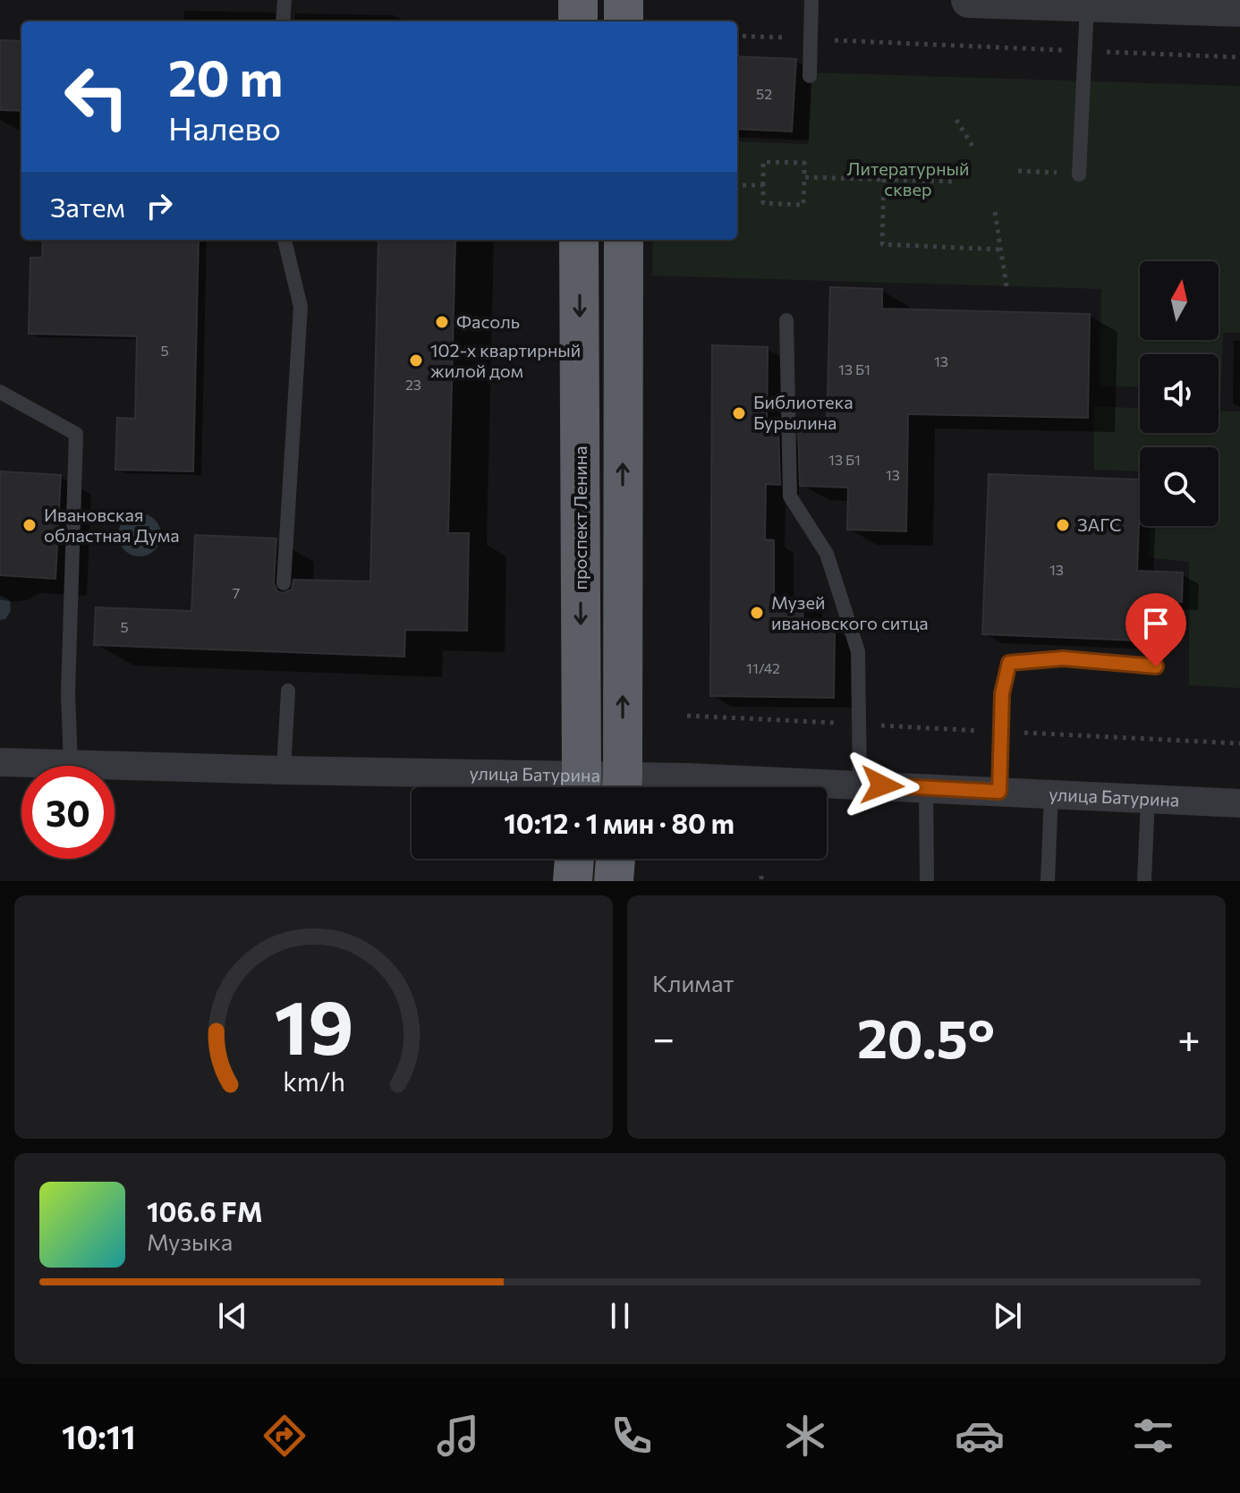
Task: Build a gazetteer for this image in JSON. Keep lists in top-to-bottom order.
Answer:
{
  "streets": {
    "highway": ["проспект Ленина"],
    "street": ["улица Батурина"]
  },
  "crossings": [
    ["проспект Ленина", "улица Батурина"]
  ],
  "parks": ["Литературный сквер"],
  "places": [
    "Фасоль",
    "102-х квартирный жилой дом",
    "Библиотека Бурылина",
    "Ивановская областная Дума",
    "ЗАГС",
    "Музей ивановского ситца"
  ],
  "house_numbers": [
    "52",
    "5",
    "13",
    "13 Б1",
    "23",
    "13 Б1",
    "13",
    "13",
    "7",
    "5",
    "11/42"
  ],
  "north": "top",
  "page": {
    "turn": ["20 m", "Налево"],
    "then": "Затем",
    "limit": "30",
    "trip": "10:12 · 1 мин · 80 m",
    "tile": "Климат",
    "heat": ["−", "20.5°", "+"],
    "song": ["106.6 FM", "Музыка"],
    "tabs": "10:11",
    "gauge": ["19", "km/h"]
  }
}
